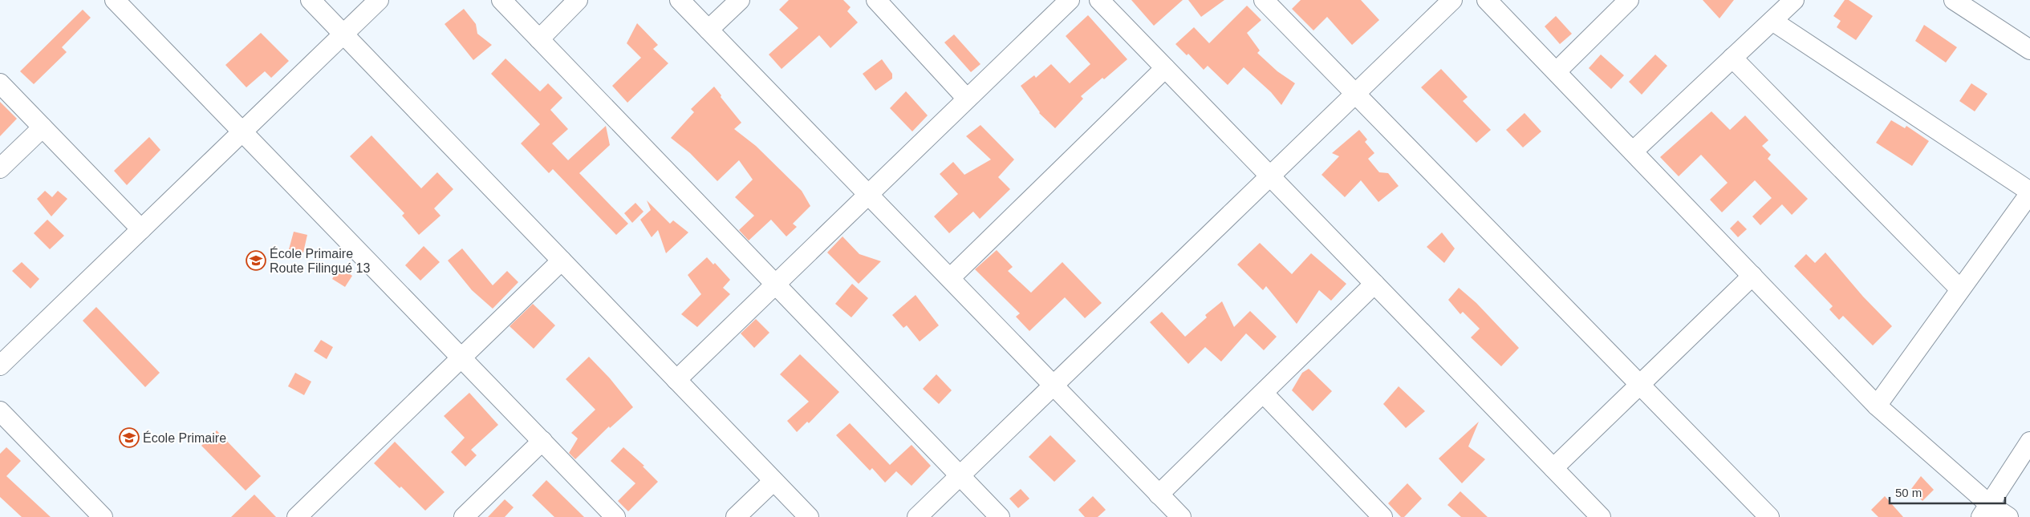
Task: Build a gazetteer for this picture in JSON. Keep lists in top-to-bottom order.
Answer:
{
  "places": {
    "school or university": ["École Primaire Route Filingué 13", "École Primaire"]
  },
  "scale_bar": "50 m"
}
